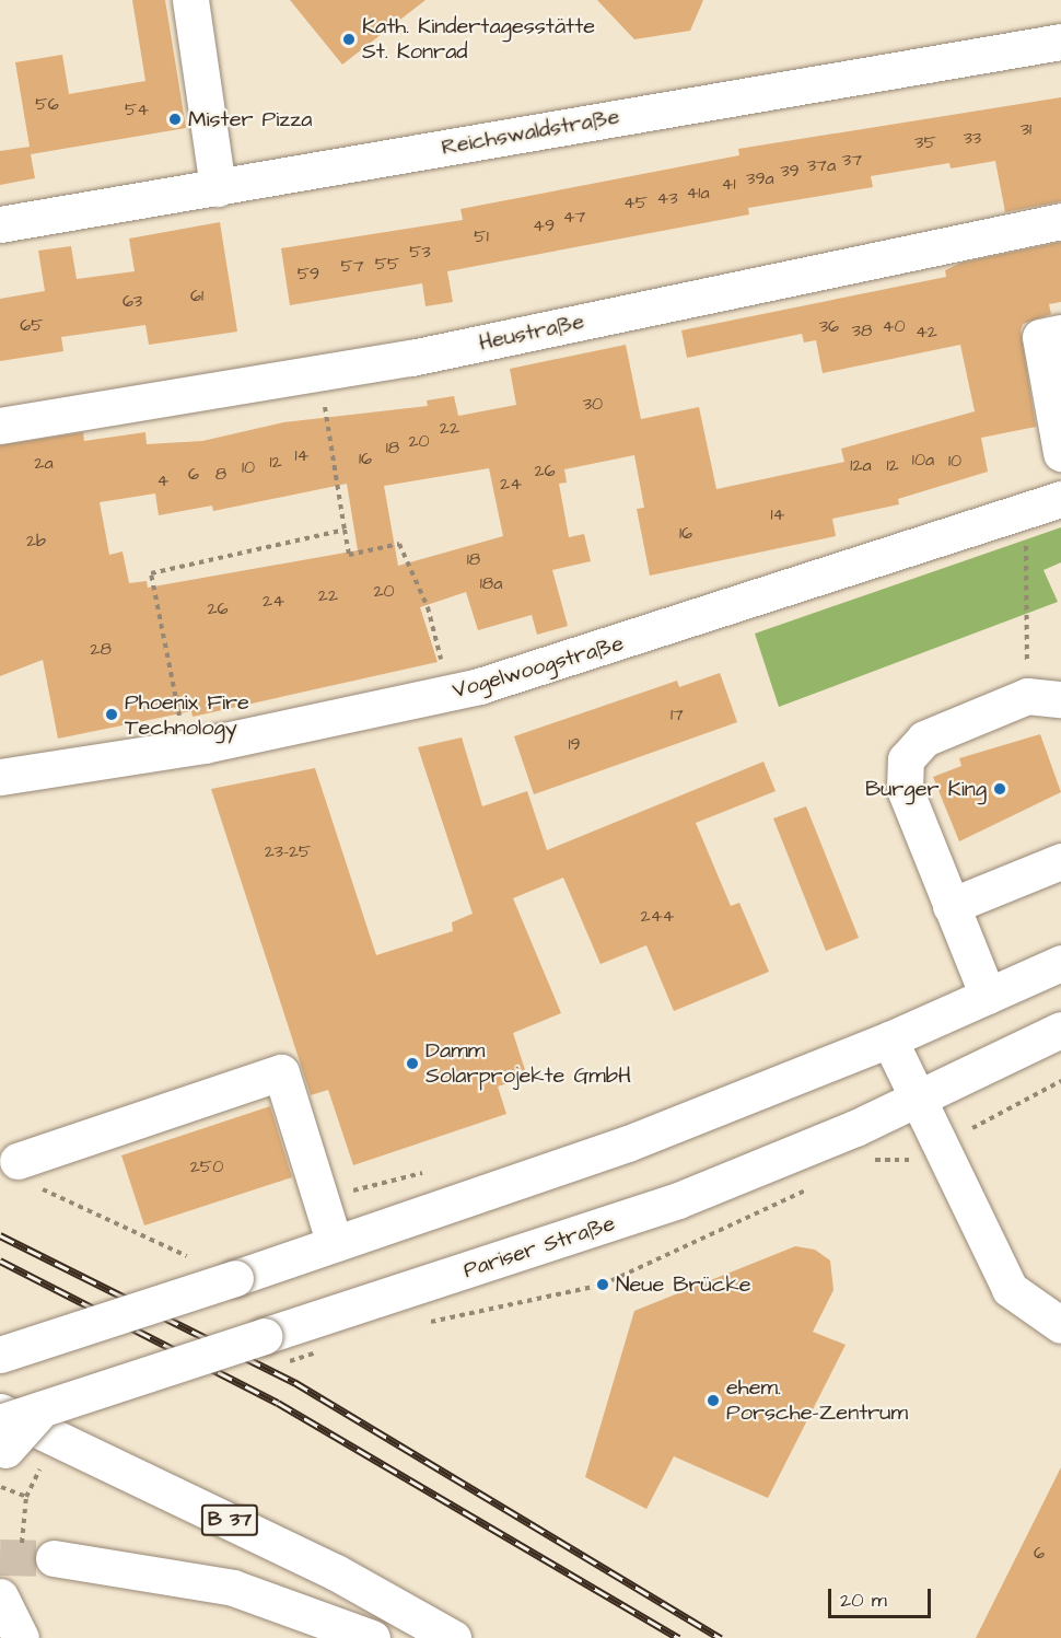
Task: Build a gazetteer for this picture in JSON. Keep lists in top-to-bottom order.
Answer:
{
  "streets": {
    "street": [
      "Reichswaldstraße",
      "Heustraße",
      "Vogelwoogstraße",
      "Pariser Straße",
      "B 37"
    ]
  },
  "places": [
    "Kath. Kindertagesstätte St. Konrad",
    "Mister Pizza",
    "Phoenix Fire Technology",
    "Burger King",
    "Damm Solarprojekte GmbH",
    "Neue Brücke",
    "ehem. Porsche-Zentrum"
  ],
  "house_numbers": [
    "56",
    "54",
    "31",
    "33",
    "35",
    "37",
    "37a",
    "39",
    "39a",
    "41",
    "41a",
    "43",
    "45",
    "47",
    "49",
    "51",
    "53",
    "55",
    "57",
    "59",
    "61",
    "63",
    "65",
    "36",
    "40",
    "38",
    "42",
    "30",
    "22",
    "20",
    "18",
    "14",
    "16",
    "10a",
    "10",
    "12",
    "2a",
    "12a",
    "12",
    "10",
    "26",
    "6",
    "8",
    "4",
    "24",
    "14",
    "16",
    "2b",
    "18",
    "18a",
    "20",
    "22",
    "24",
    "26",
    "28",
    "17",
    "19",
    "23-25",
    "244",
    "250",
    "6"
  ],
  "scale_bar": "20 m"
}
